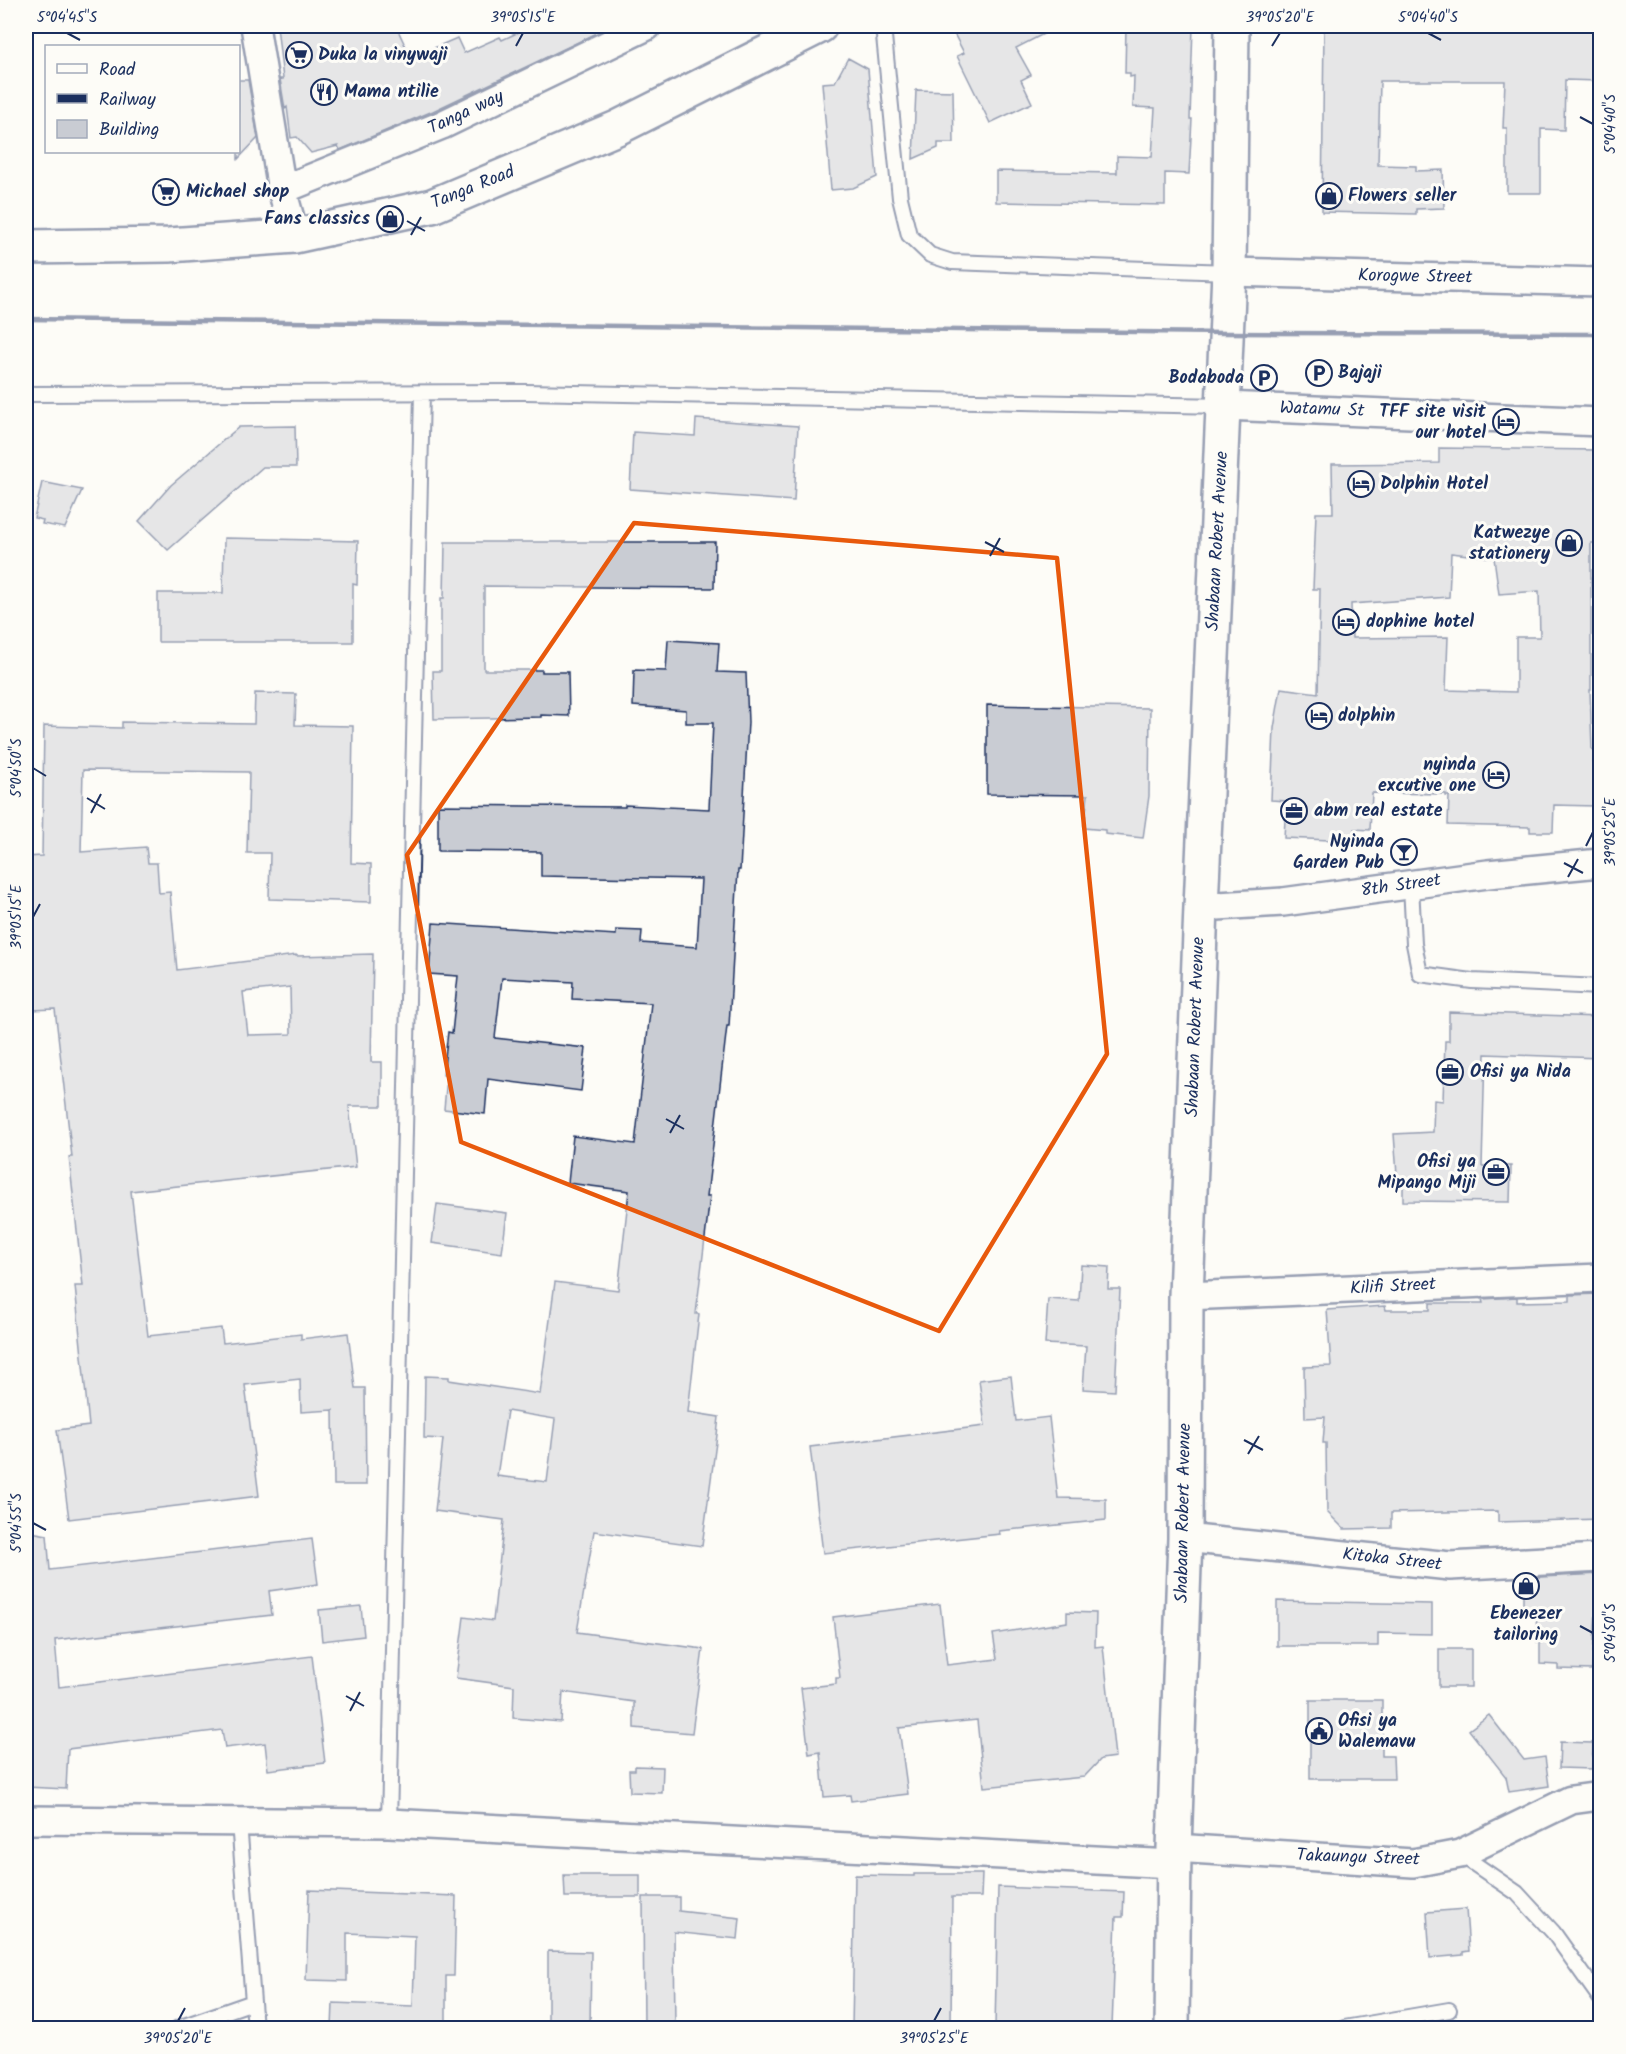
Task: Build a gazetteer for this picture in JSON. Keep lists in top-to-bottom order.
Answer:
{
  "streets": {
    "main road": ["Tanga Road", "Shabaan Robert Avenue"],
    "street": [
      "Tanga way",
      "Korogwe Street",
      "Watamu St",
      "8th Street",
      "Kilifi Street",
      "Kitoka Street",
      "Takaungu Street"
    ]
  },
  "crossings": [
    ["Korogwe Street", "Shabaan Robert Avenue"],
    ["Watamu St", "Shabaan Robert Avenue"],
    ["Shabaan Robert Avenue", "8th Street"],
    ["Shabaan Robert Avenue", "Kilifi Street"],
    ["Shabaan Robert Avenue", "Kitoka Street"],
    ["Shabaan Robert Avenue", "Takaungu Street"]
  ],
  "places": {
    "supermarket": ["Duka la vinywaji", "Michael shop"],
    "restaurant": ["Mama ntilie"],
    "shop": [
      "Flowers seller",
      "Fans classics",
      "Katwezye stationery",
      "Ebenezer tailoring"
    ],
    "parking": ["Bajaji", "Bodaboda"],
    "hotel": [
      "TFF site visit our hotel",
      "Dolphin Hotel",
      "dophine hotel",
      "dolphin",
      "nyinda excutive one"
    ],
    "office": ["abm real estate", "Ofisi ya Nida", "Ofisi ya Mipango Miji"],
    "bar": ["Nyinda Garden Pub"],
    "public building": ["Ofisi ya Walemavu"]
  },
  "legend": ["Road", "Railway", "Building"],
  "coordinates": [
    "5°04'45\"S",
    "39°05'15\"E",
    "39°05'20\"E",
    "5°04'40\"S",
    "5°04'50\"S",
    "39°05'25\"E",
    "5°04'55\"S"
  ]
}
